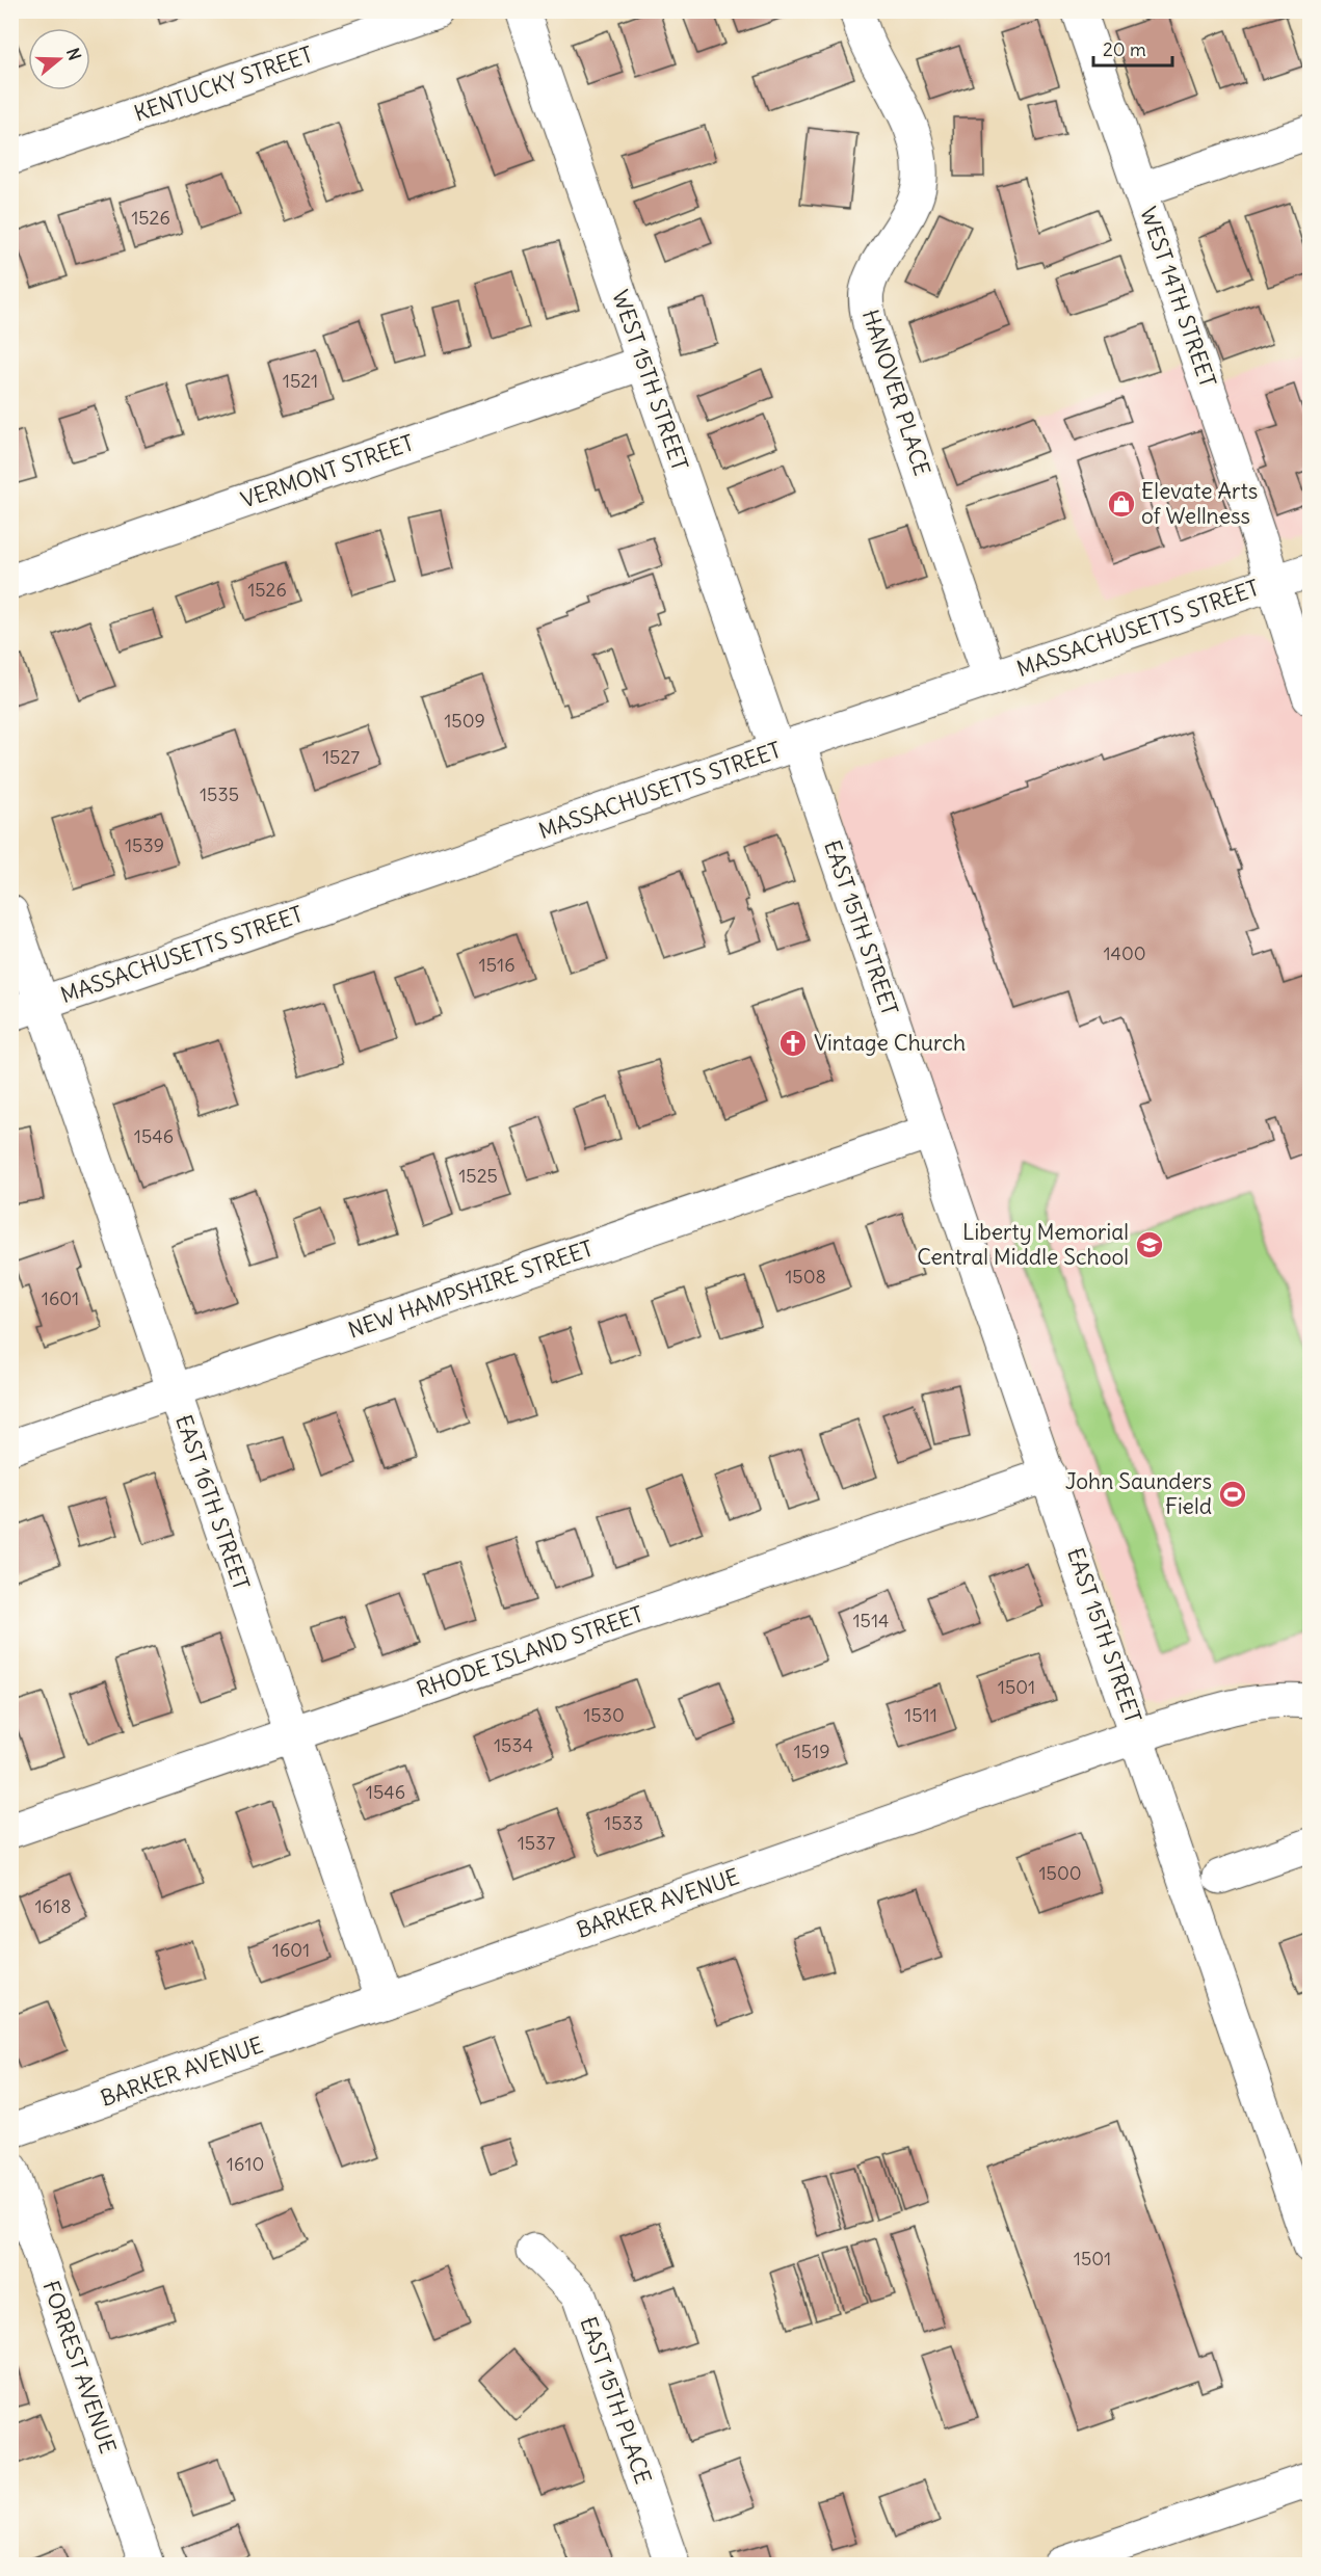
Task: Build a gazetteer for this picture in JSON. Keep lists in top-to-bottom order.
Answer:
{
  "streets": {
    "street": [
      "KENTUCKY STREET",
      "WEST 14TH STREET",
      "WEST 15TH STREET",
      "HANOVER PLACE",
      "VERMONT STREET",
      "MASSACHUSETTS STREET",
      "EAST 15TH STREET",
      "NEW HAMPSHIRE STREET",
      "EAST 16TH STREET",
      "RHODE ISLAND STREET",
      "BARKER AVENUE",
      "FORREST AVENUE",
      "EAST 15TH PLACE"
    ]
  },
  "crossings": [
    ["WEST 14TH STREET", "MASSACHUSETTS STREET"],
    ["WEST 15TH STREET", "VERMONT STREET"],
    ["WEST 15TH STREET", "MASSACHUSETTS STREET"],
    ["WEST 15TH STREET", "EAST 15TH STREET"],
    ["HANOVER PLACE", "MASSACHUSETTS STREET"],
    ["MASSACHUSETTS STREET", "EAST 15TH STREET"],
    ["MASSACHUSETTS STREET", "EAST 16TH STREET"],
    ["EAST 15TH STREET", "NEW HAMPSHIRE STREET"],
    ["EAST 15TH STREET", "RHODE ISLAND STREET"],
    ["EAST 15TH STREET", "BARKER AVENUE"],
    ["NEW HAMPSHIRE STREET", "EAST 16TH STREET"],
    ["EAST 16TH STREET", "RHODE ISLAND STREET"],
    ["EAST 16TH STREET", "BARKER AVENUE"]
  ],
  "places": {
    "shop": ["Elevate Arts of Wellness"],
    "church": ["Vintage Church"],
    "school or university": ["Liberty Memorial Central Middle School"],
    "sports": ["John Saunders Field"]
  },
  "house_numbers": [
    "1526",
    "1521",
    "1526",
    "1509",
    "1527",
    "1535",
    "1539",
    "1400",
    "1516",
    "1546",
    "1525",
    "1508",
    "1601",
    "1514",
    "1501",
    "1530",
    "1511",
    "1534",
    "1519",
    "1546",
    "1533",
    "1537",
    "1500",
    "1618",
    "1601",
    "1610",
    "1501"
  ],
  "scale_bar": "20 m",
  "north": "right"
}
